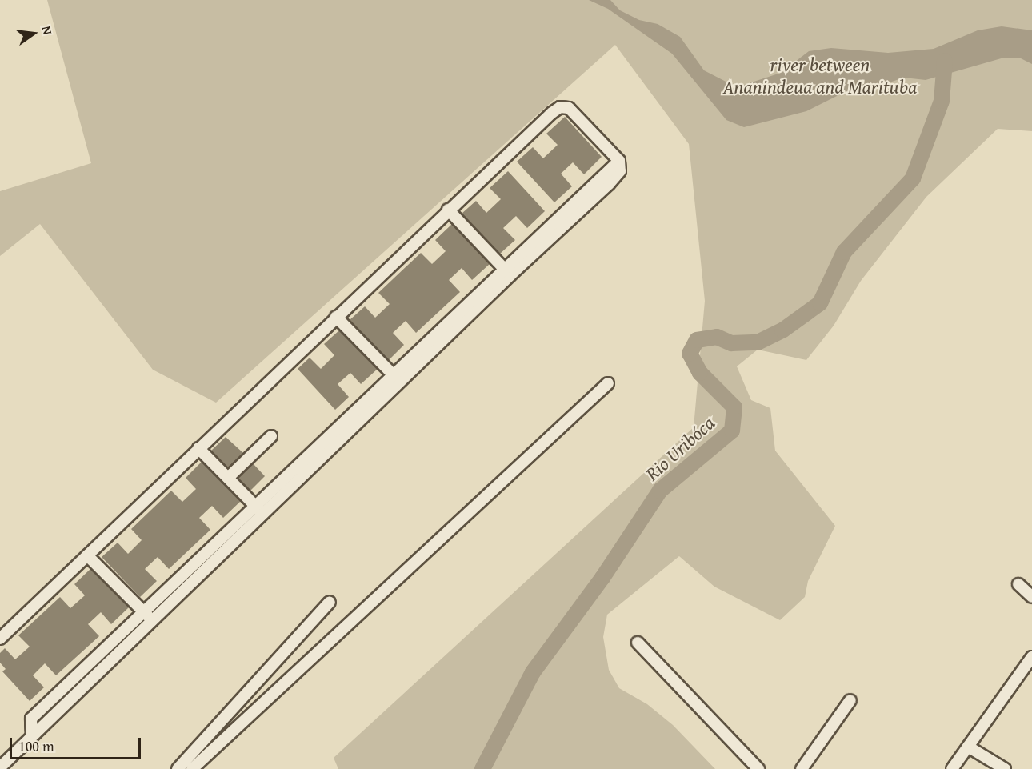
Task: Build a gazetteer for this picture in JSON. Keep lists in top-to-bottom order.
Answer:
{
  "water": ["river between Ananindeua and Marituba", "Rio Uribóca"],
  "scale_bar": "100 m",
  "north": "right"
}
